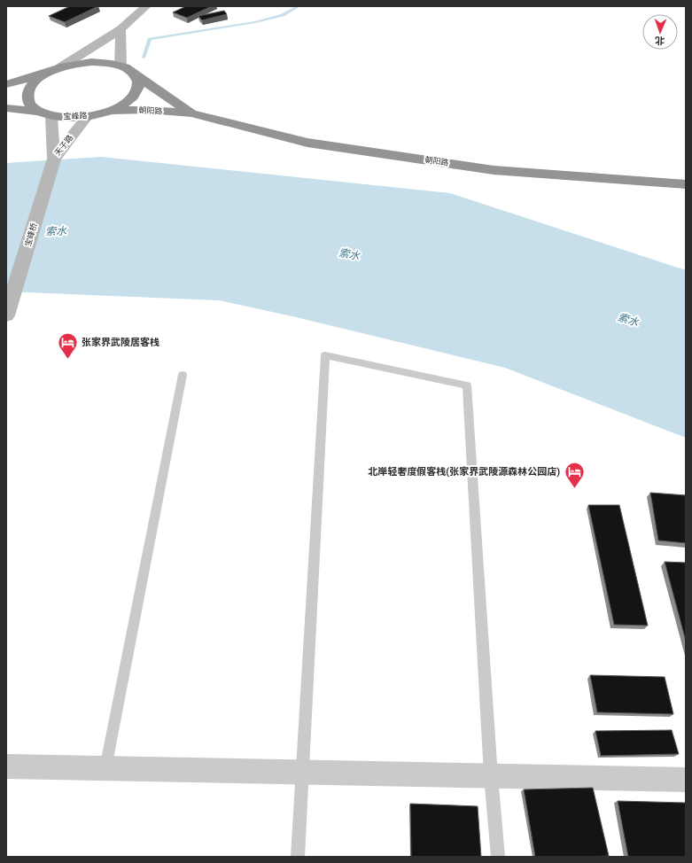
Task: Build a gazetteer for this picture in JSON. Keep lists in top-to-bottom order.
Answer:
{
  "streets": {
    "highway": ["朝阳路", "宝峰路"],
    "main road": ["天子路", "宝峰桥"]
  },
  "crossings": [
    ["朝阳路", "宝峰路"],
    ["宝峰路", "天子路"],
    ["天子路", "宝峰桥"]
  ],
  "water": ["索水"],
  "places": {
    "hotel": ["张家界武陵居客栈", "北岸轻奢度假客栈(张家界武陵源森林公园店)"]
  },
  "north": "bottom"
}
